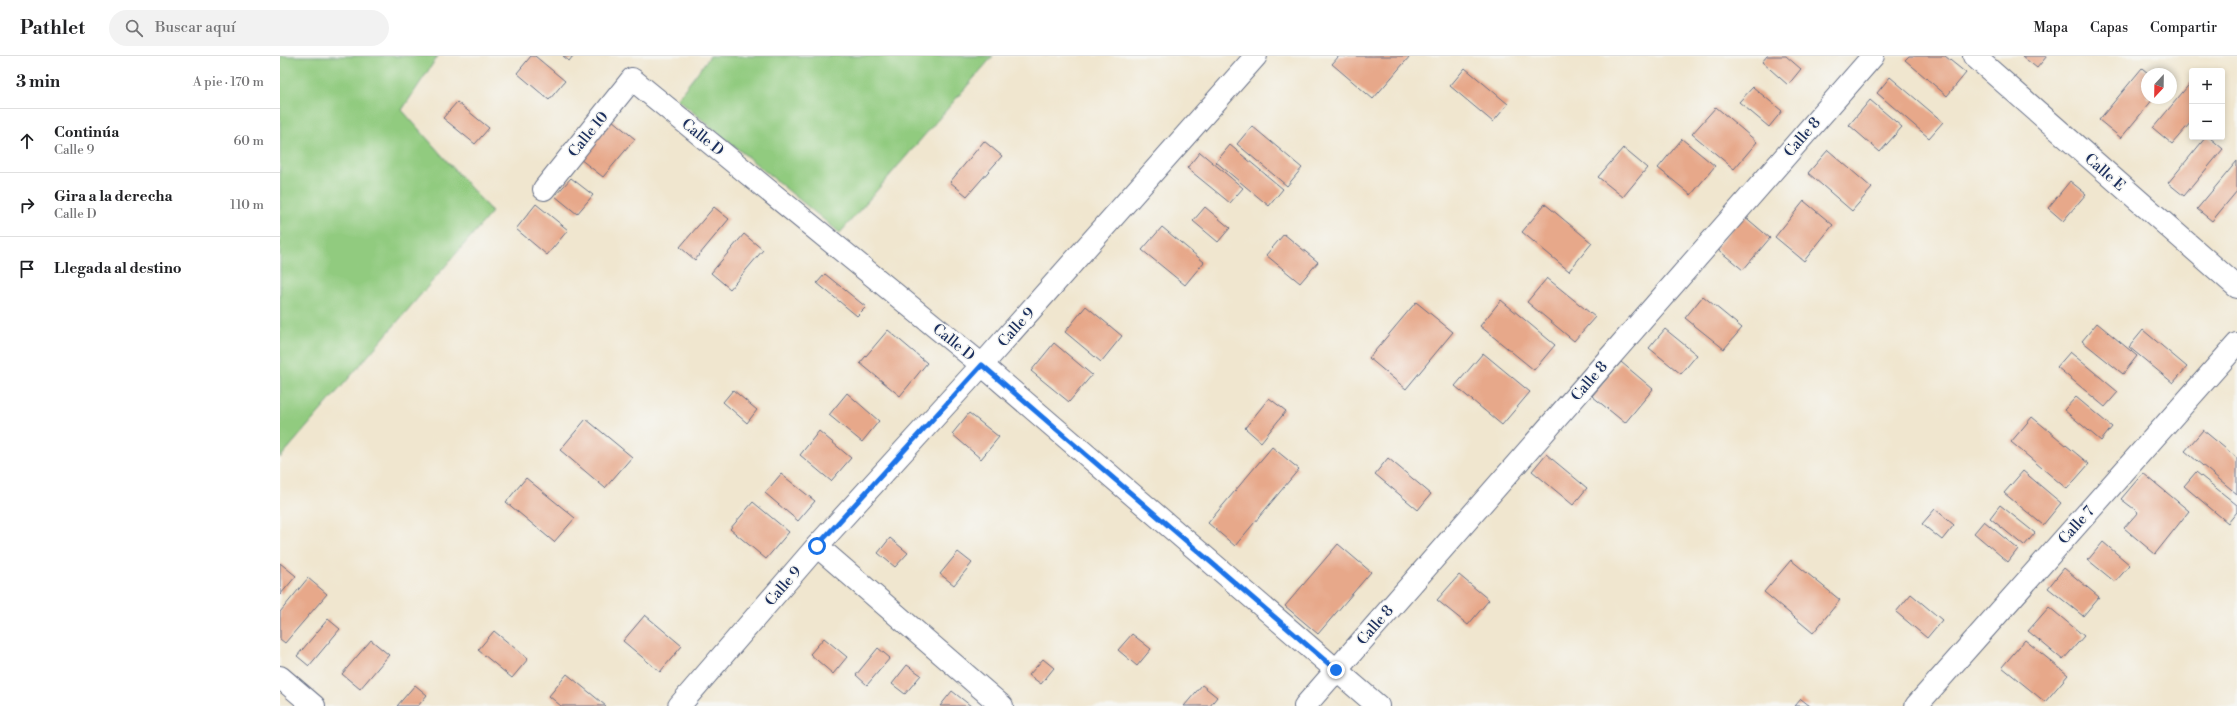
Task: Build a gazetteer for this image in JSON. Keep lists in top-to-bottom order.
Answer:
{
  "streets": {
    "street": [
      "Calle 10",
      "Calle D",
      "Calle 8",
      "Calle E",
      "Calle 9",
      "Calle 7"
    ]
  },
  "crossings": [
    ["Calle 10", "Calle D"],
    ["Calle D", "Calle 8"],
    ["Calle D", "Calle 9"]
  ],
  "north": "bottom",
  "page": {
    "header": "Pathlet",
    "search": "Buscar aquí",
    "nav": ["Mapa", "Capas", "Compartir"],
    "heading": ["3 min", "A pie · 170 m"],
    "map_buttons": ["+", "−"],
    "list": [
      ["Continúa", "Calle 9", "60 m"],
      ["Gira a la derecha", "Calle D", "110 m"],
      "Llegada al destino"
    ]
  }
}
